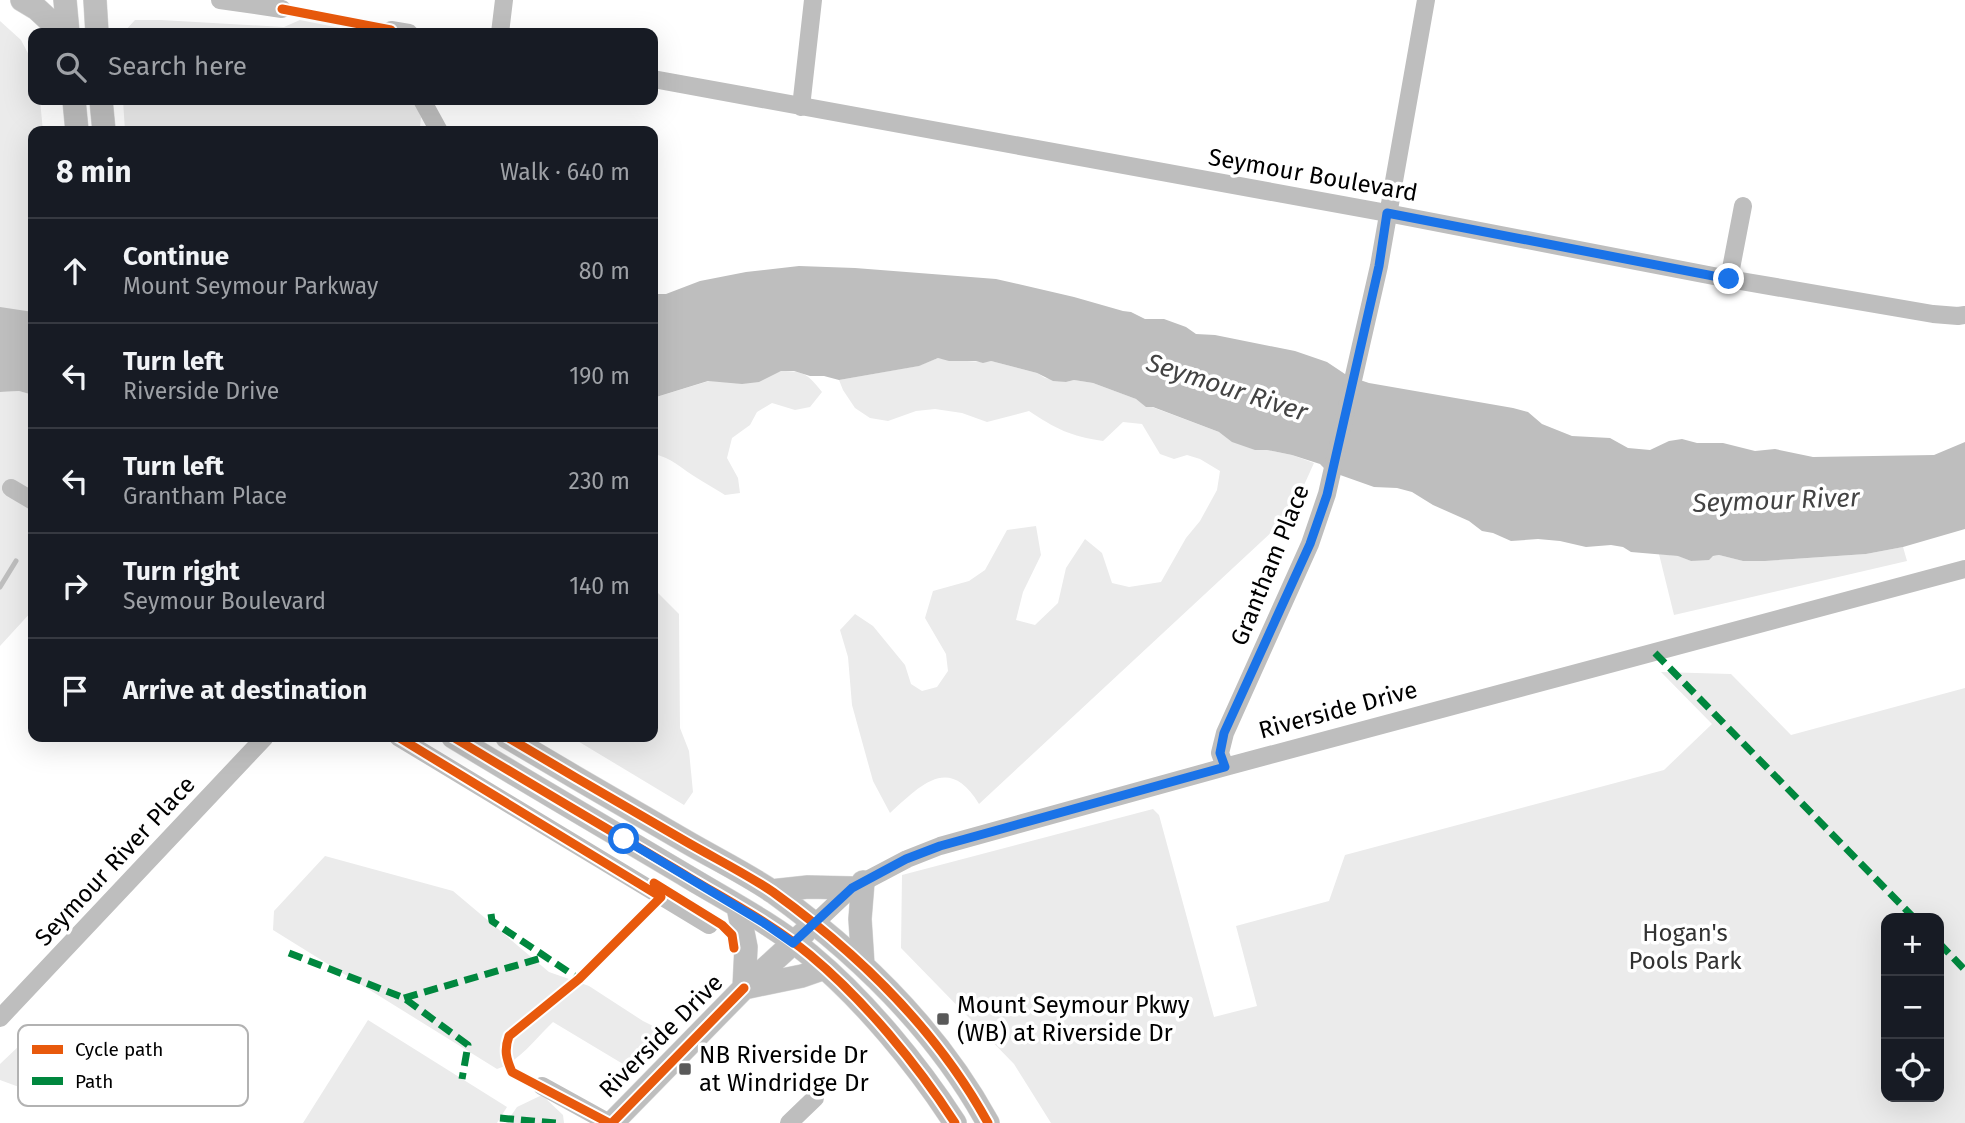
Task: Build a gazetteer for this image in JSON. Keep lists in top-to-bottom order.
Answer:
{
  "streets": {
    "main road": ["Riverside Drive"],
    "street": ["Seymour Boulevard", "Grantham Place", "Seymour River Place"]
  },
  "crossings": [
    ["Seymour Boulevard", "Grantham Place"],
    ["Grantham Place", "Riverside Drive"]
  ],
  "water": ["Seymour River"],
  "parks": ["Hogan's Pools Park"],
  "places": {
    "transit": ["Mount Seymour Pkwy (WB) at Riverside Dr", "NB Riverside Dr at Windridge Dr"]
  },
  "legend": ["Cycle path", "Path"],
  "page": {
    "search": "Search here",
    "heading": ["8 min", "Walk · 640 m"],
    "list": [
      ["Continue", "Mount Seymour Parkway", "80 m"],
      ["Turn left", "Riverside Drive", "190 m"],
      ["Turn left", "Grantham Place", "230 m"],
      ["Turn right", "Seymour Boulevard", "140 m"],
      "Arrive at destination"
    ],
    "map_buttons": ["+", "−"]
  }
}
